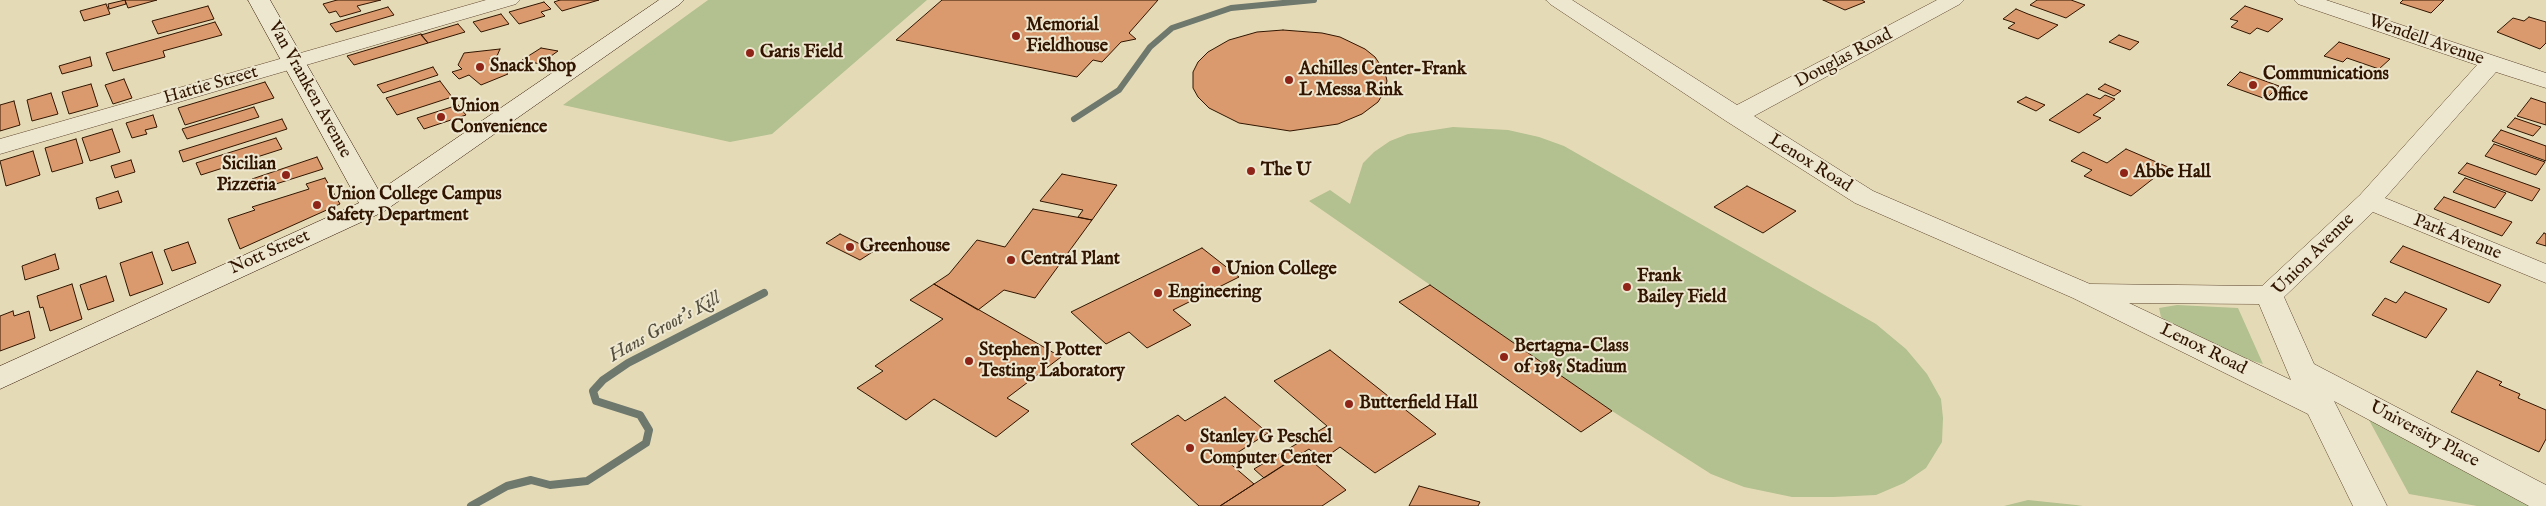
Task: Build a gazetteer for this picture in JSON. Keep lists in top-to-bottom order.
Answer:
{
  "streets": {
    "street": [
      "Wendell Avenue",
      "Douglas Road",
      "Hattie Street",
      "Van Vranken Avenue",
      "Lenox Road",
      "Park Avenue",
      "Nott Street",
      "Union Avenue",
      "University Place"
    ]
  },
  "crossings": [
    ["Wendell Avenue", "Union Avenue"],
    ["Douglas Road", "Lenox Road"],
    ["Hattie Street", "Van Vranken Avenue"],
    ["Van Vranken Avenue", "Nott Street"],
    ["Lenox Road", "Union Avenue"],
    ["Park Avenue", "Union Avenue"],
    ["Union Avenue", "University Place"]
  ],
  "water": ["Hans Groot's Kill"],
  "places": [
    "Memorial Fieldhouse",
    "Garis Field",
    "Snack Shop",
    "Achilles Center-Frank L Messa Rink",
    "Communications Office",
    "Union Convenience",
    "The U",
    "Abbe Hall",
    "Sicilian Pizzeria",
    "Union College Campus Safety Department",
    "Greenhouse",
    "Central Plant",
    "Union College",
    "Frank Bailey Field",
    "Engineering",
    "Bertagna-Class of 1985 Stadium",
    "Stephen J Potter Testing Laboratory",
    "Butterfield Hall",
    "Stanley G Peschel Computer Center"
  ]
}
